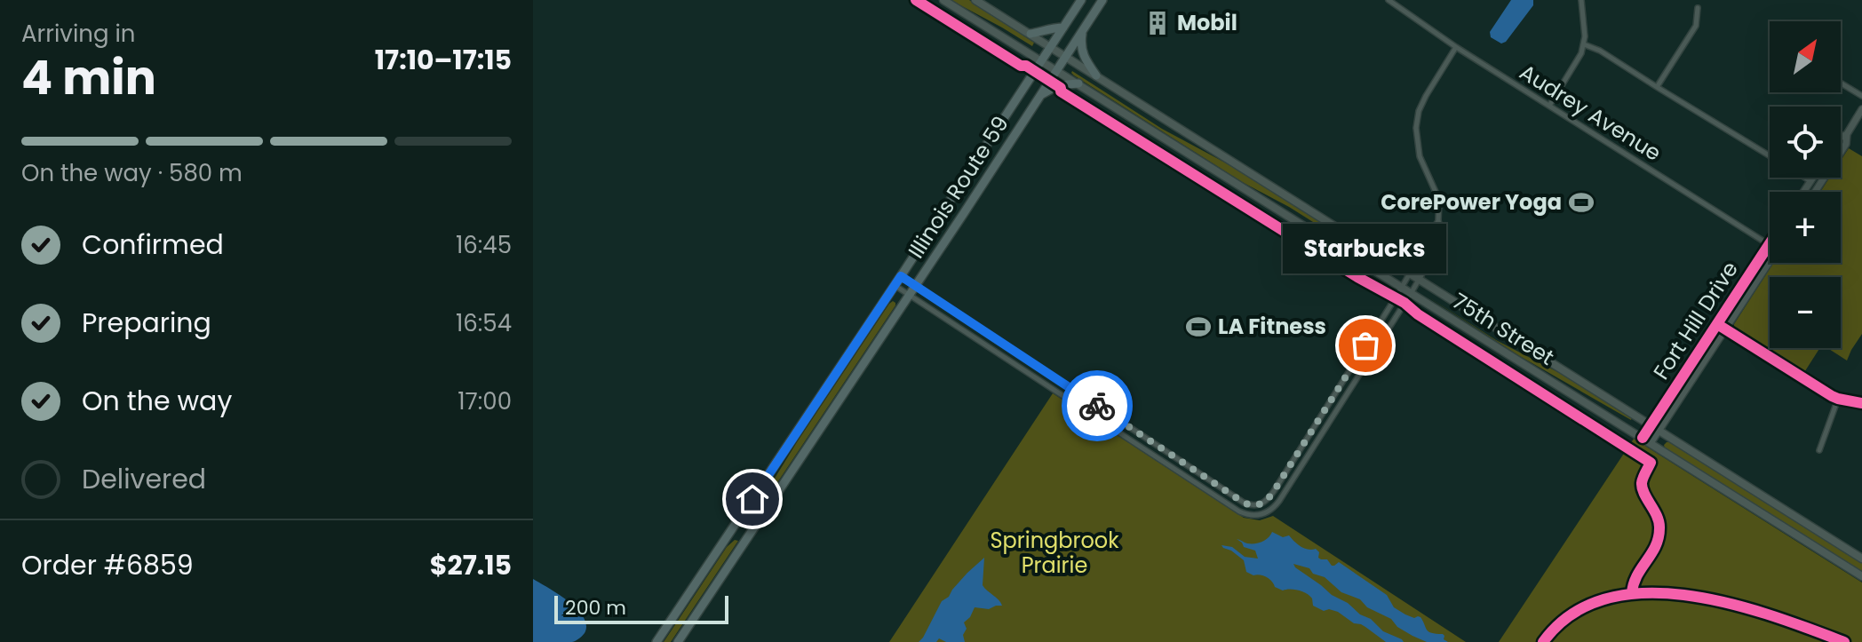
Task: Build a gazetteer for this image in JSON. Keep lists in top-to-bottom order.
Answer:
{
  "streets": {
    "main road": ["Illinois Route 59", "75th Street"],
    "street": ["Audrey Avenue", "Fort Hill Drive"]
  },
  "crossings": [
    ["Audrey Avenue", "Fort Hill Drive"],
    ["Illinois Route 59", "75th Street"],
    ["Fort Hill Drive", "75th Street"]
  ],
  "parks": ["Springbrook Prairie"],
  "places": {
    "building": ["Mobil"],
    "sports": ["CorePower Yoga", "LA Fitness"],
    "other": ["Starbucks"]
  },
  "scale_bar": "200 m",
  "north": "top right",
  "page": {
    "heading": ["4 min", "Arriving in", "17:10–17:15"],
    "panel": ["Order #6859", "$27.15"],
    "map_buttons": ["+", "−"],
    "bar": "On the way · 580 m",
    "list": [
      ["Confirmed", "16:45"],
      ["Preparing", "16:54"],
      ["On the way", "17:00"],
      "Delivered"
    ],
    "bubble": "Starbucks",
    "scale": "200 m"
  }
}
